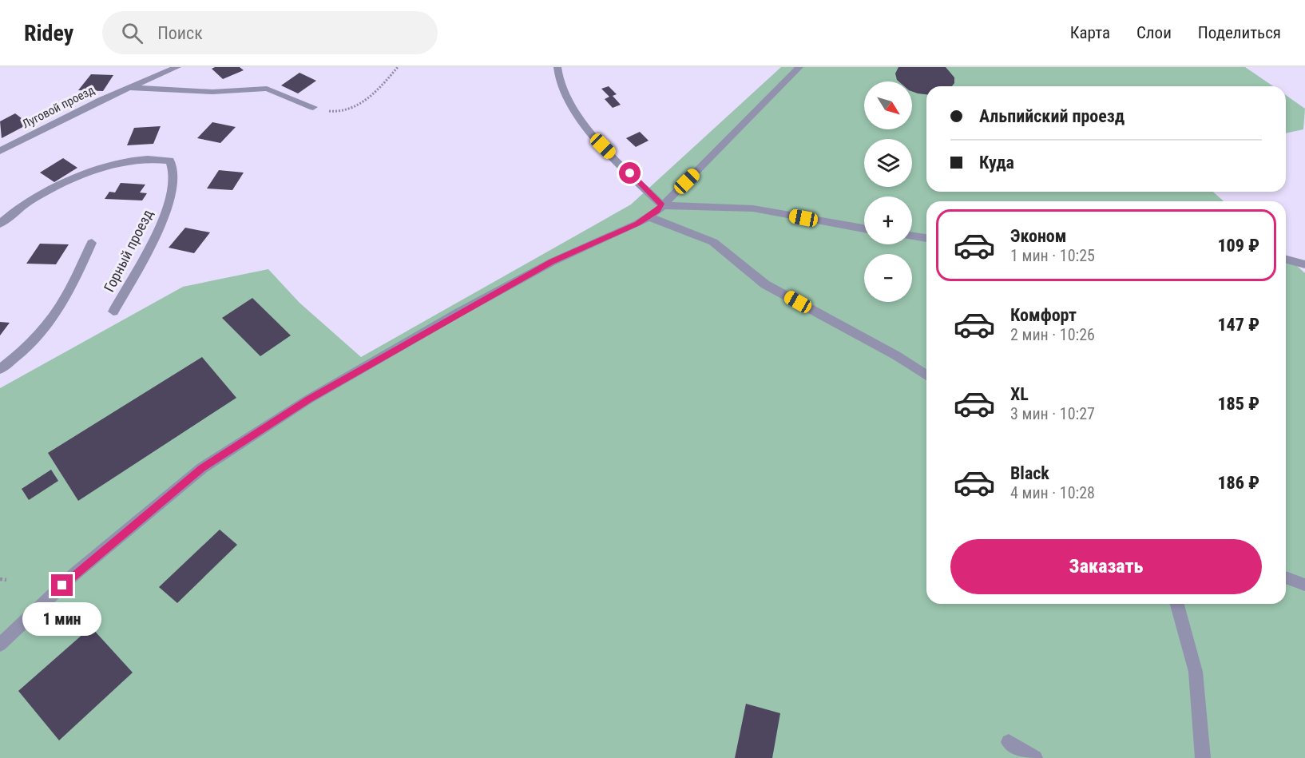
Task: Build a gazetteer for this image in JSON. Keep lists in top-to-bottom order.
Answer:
{
  "streets": {
    "street": ["Луговой проезд", "Горный проезд"]
  },
  "north": "bottom right",
  "page": {
    "header": "Ridey",
    "search": "Поиск",
    "nav": ["Карта", "Слои", "Поделиться"],
    "map_buttons": ["+", "−"],
    "banner": ["Альпийский проезд", "Куда"],
    "list": [
      {
        "name": "Эконом",
        "note": "1 мин · 10:25",
        "value": "109 ₽"
      },
      {
        "name": "Комфорт",
        "note": "2 мин · 10:26",
        "value": "147 ₽"
      },
      {
        "name": "XL",
        "note": "3 мин · 10:27",
        "value": "185 ₽"
      },
      {
        "name": "Black",
        "note": "4 мин · 10:28",
        "value": "186 ₽"
      }
    ],
    "buttons": "Заказать",
    "bubble": "1 мин"
  }
}
